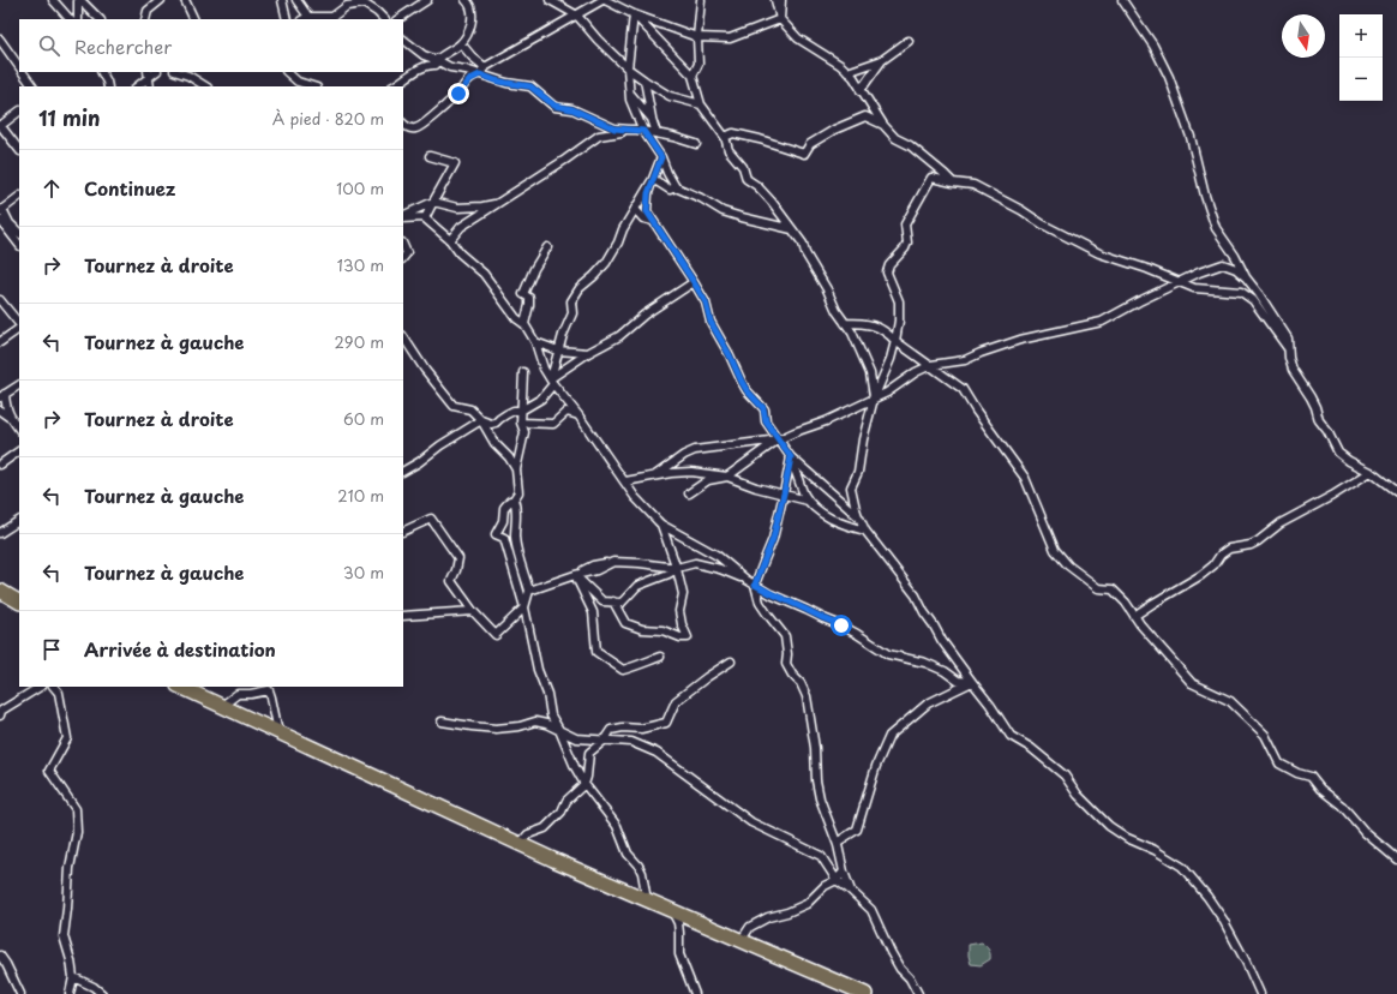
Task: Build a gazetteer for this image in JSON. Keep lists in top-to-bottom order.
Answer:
{
  "north": "bottom",
  "page": {
    "map_buttons": ["+", "−"],
    "search": "Rechercher",
    "heading": ["11 min", "À pied · 820 m"],
    "list": [
      ["Continuez", "100 m"],
      ["Tournez à droite", "130 m"],
      ["Tournez à gauche", "290 m"],
      ["Tournez à droite", "60 m"],
      ["Tournez à gauche", "210 m"],
      ["Tournez à gauche", "30 m"],
      "Arrivée à destination"
    ]
  }
}
